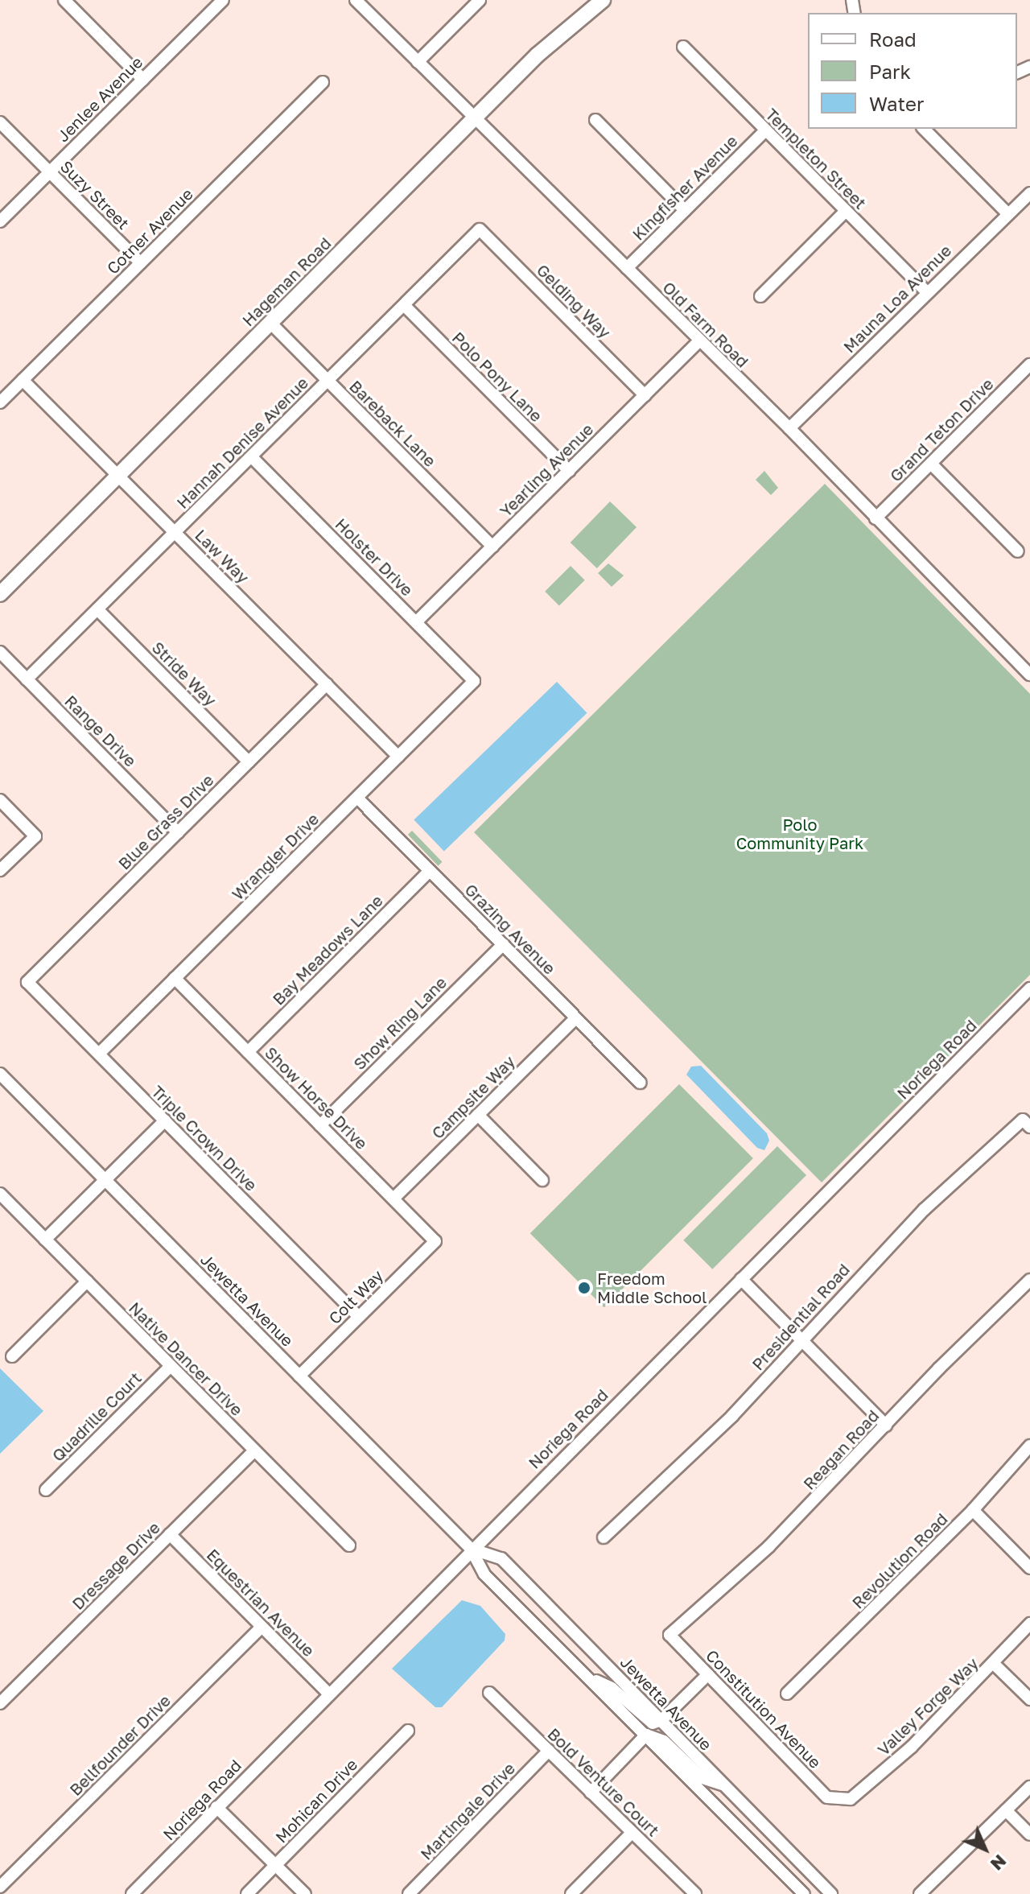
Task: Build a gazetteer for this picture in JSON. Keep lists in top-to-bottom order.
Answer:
{
  "streets": {
    "main road": ["Hageman Road"],
    "street": [
      "Jenlee Avenue",
      "Templeton Street",
      "Kingfisher Avenue",
      "Suzy Street",
      "Cotner Avenue",
      "Mauna Loa Avenue",
      "Gelding Way",
      "Old Farm Road",
      "Polo Pony Lane",
      "Bareback Lane",
      "Grand Teton Drive",
      "Hannah Denise Avenue",
      "Yearling Avenue",
      "Law Way",
      "Holster Drive",
      "Stride Way",
      "Range Drive",
      "Blue Grass Drive",
      "Wrangler Drive",
      "Grazing Avenue",
      "Bay Meadows Lane",
      "Show Ring Lane",
      "Noriega Road",
      "Campsite Way",
      "Show Horse Drive",
      "Triple Crown Drive",
      "Colt Way",
      "Jewetta Avenue",
      "Presidential Road",
      "Native Dancer Drive",
      "Quadrille Court",
      "Reagan Road",
      "Revolution Road",
      "Dressage Drive",
      "Equestrian Avenue",
      "Valley Forge Way",
      "Constitution Avenue",
      "Bellfounder Drive",
      "Bold Venture Court",
      "Mohican Drive",
      "Martingale Drive"
    ]
  },
  "crossings": [
    ["Jenlee Avenue", "Suzy Street"],
    ["Templeton Street", "Kingfisher Avenue"],
    ["Templeton Street", "Mauna Loa Avenue"],
    ["Kingfisher Avenue", "Old Farm Road"],
    ["Suzy Street", "Cotner Avenue"],
    ["Cotner Avenue", "Law Way"],
    ["Hageman Road", "Old Farm Road"],
    ["Hageman Road", "Bareback Lane"],
    ["Hageman Road", "Law Way"],
    ["Mauna Loa Avenue", "Old Farm Road"],
    ["Gelding Way", "Hannah Denise Avenue"],
    ["Gelding Way", "Yearling Avenue"],
    ["Old Farm Road", "Grand Teton Drive"],
    ["Old Farm Road", "Yearling Avenue"],
    ["Polo Pony Lane", "Hannah Denise Avenue"],
    ["Polo Pony Lane", "Yearling Avenue"],
    ["Bareback Lane", "Hannah Denise Avenue"],
    ["Bareback Lane", "Yearling Avenue"],
    ["Hannah Denise Avenue", "Law Way"],
    ["Hannah Denise Avenue", "Holster Drive"],
    ["Hannah Denise Avenue", "Stride Way"],
    ["Hannah Denise Avenue", "Range Drive"],
    ["Yearling Avenue", "Holster Drive"],
    ["Law Way", "Blue Grass Drive"],
    ["Law Way", "Wrangler Drive"],
    ["Holster Drive", "Wrangler Drive"],
    ["Stride Way", "Blue Grass Drive"],
    ["Range Drive", "Blue Grass Drive"],
    ["Blue Grass Drive", "Triple Crown Drive"],
    ["Wrangler Drive", "Grazing Avenue"],
    ["Wrangler Drive", "Show Horse Drive"],
    ["Wrangler Drive", "Triple Crown Drive"],
    ["Grazing Avenue", "Bay Meadows Lane"],
    ["Grazing Avenue", "Show Ring Lane"],
    ["Grazing Avenue", "Campsite Way"],
    ["Bay Meadows Lane", "Show Horse Drive"],
    ["Show Ring Lane", "Show Horse Drive"],
    ["Noriega Road", "Jewetta Avenue"],
    ["Noriega Road", "Equestrian Avenue"],
    ["Campsite Way", "Show Horse Drive"],
    ["Show Horse Drive", "Colt Way"],
    ["Triple Crown Drive", "Colt Way"],
    ["Colt Way", "Jewetta Avenue"],
    ["Native Dancer Drive", "Quadrille Court"],
    ["Native Dancer Drive", "Dressage Drive"],
    ["Reagan Road", "Constitution Avenue"],
    ["Dressage Drive", "Equestrian Avenue"],
    ["Equestrian Avenue", "Bellfounder Drive"],
    ["Valley Forge Way", "Constitution Avenue"],
    ["Bold Venture Court", "Martingale Drive"]
  ],
  "parks": ["Polo Community Park"],
  "places": ["Freedom Middle School"],
  "legend": ["Road", "Park", "Water"],
  "north": "bottom right"
}
